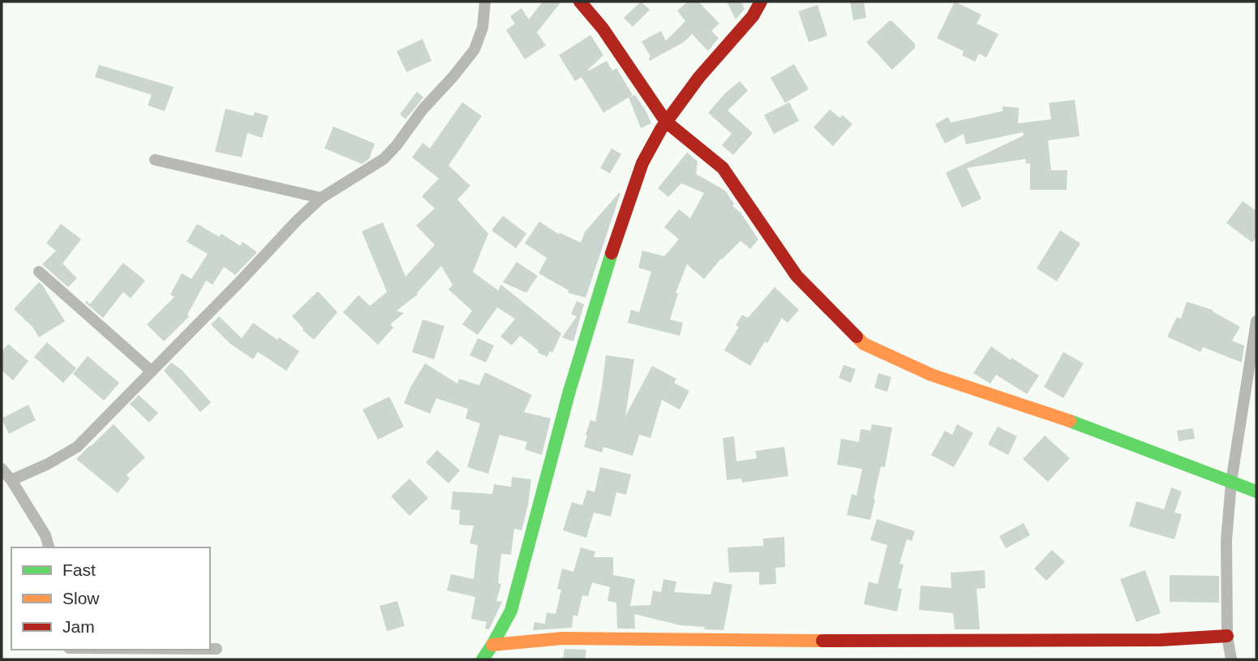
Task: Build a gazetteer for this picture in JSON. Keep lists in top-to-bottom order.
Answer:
{
  "legend": ["Fast", "Slow", "Jam"]
}
